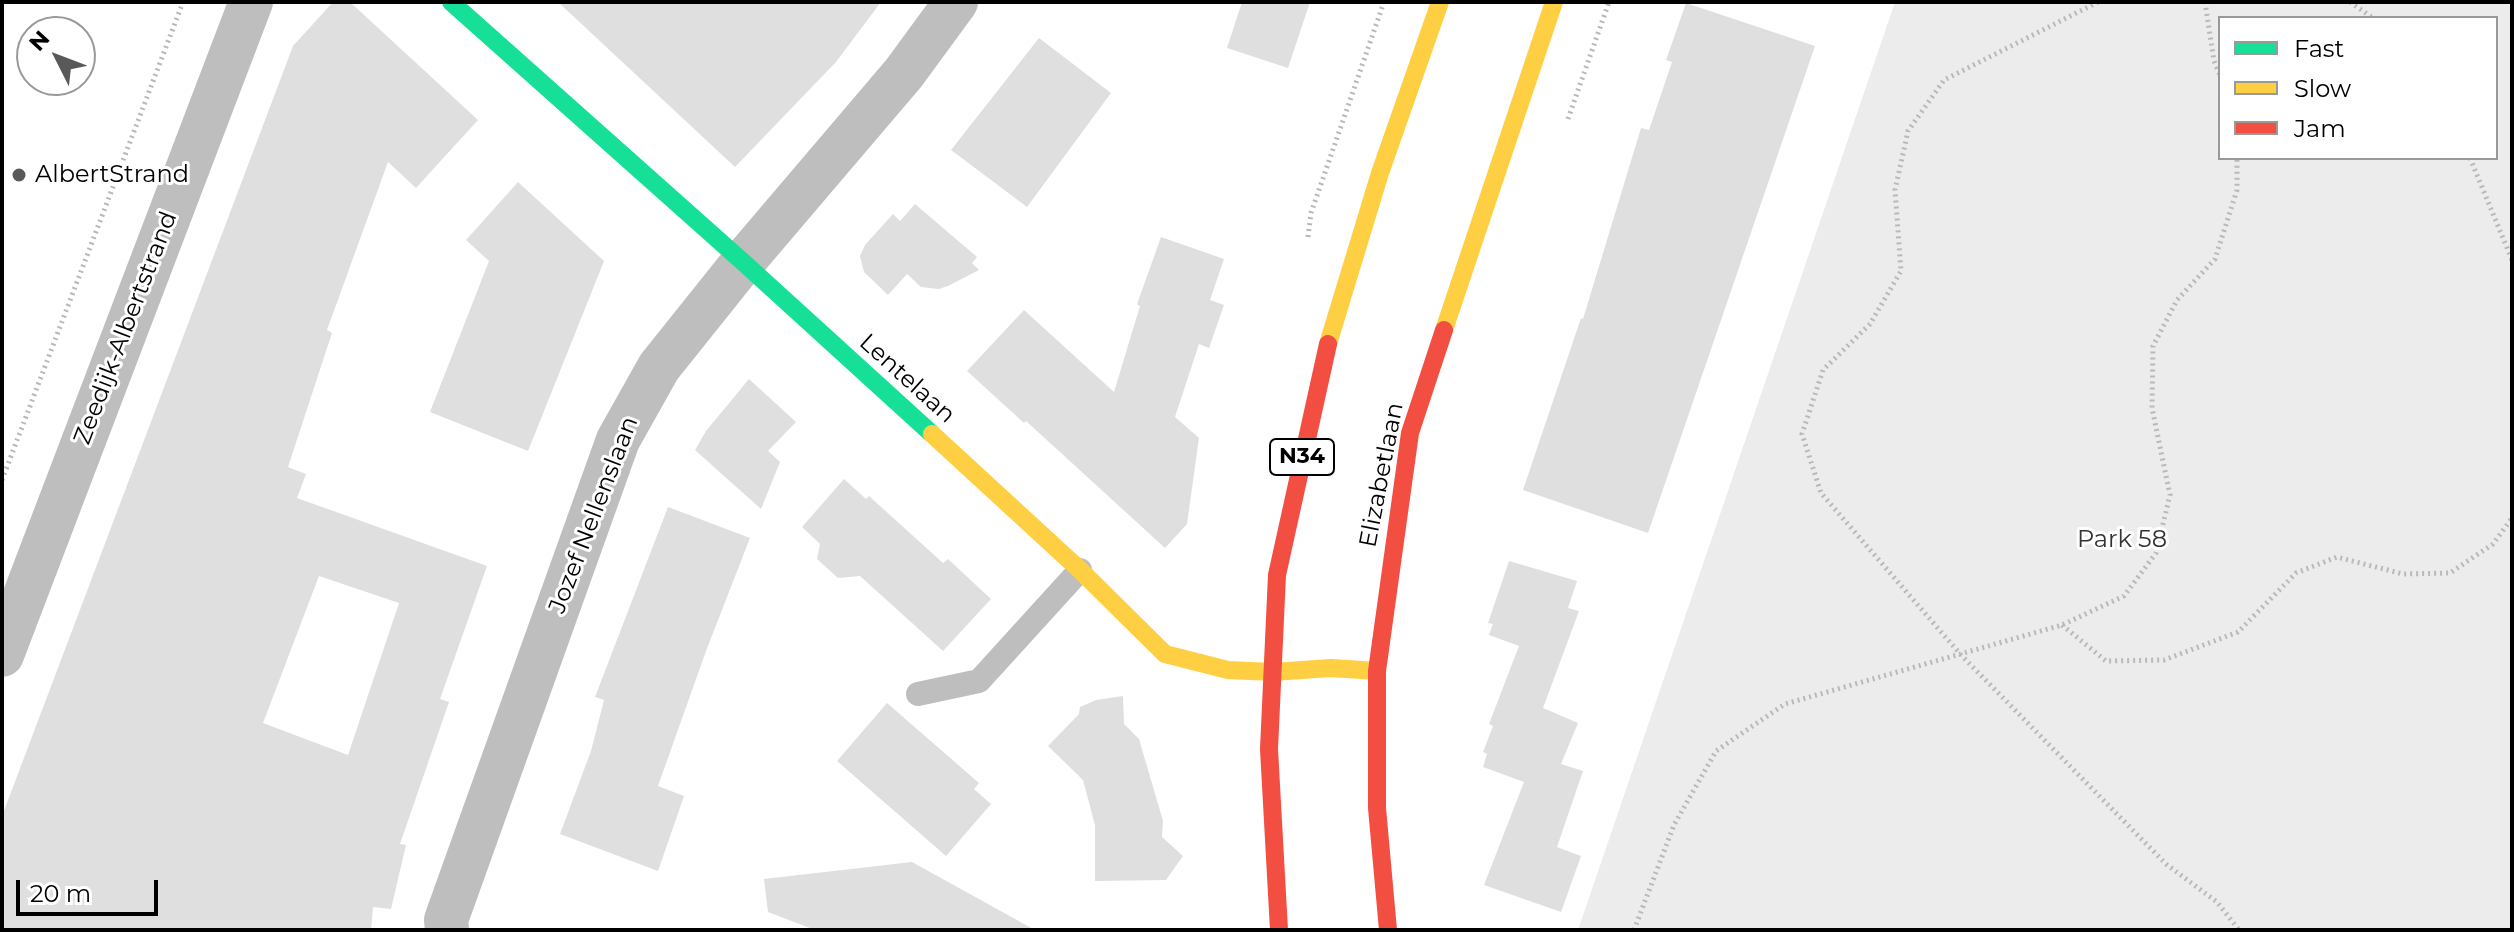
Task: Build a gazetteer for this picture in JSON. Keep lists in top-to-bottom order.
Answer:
{
  "streets": {
    "main road": ["Lentelaan", "N34", "Elizabetlaan"],
    "street": ["Zeedijk-Albertstrand", "Jozef Nellenslaan"]
  },
  "crossings": [
    ["Lentelaan", "N34"],
    ["Lentelaan", "Elizabetlaan"],
    ["Lentelaan", "Jozef Nellenslaan"]
  ],
  "parks": ["Park 58"],
  "places": ["AlbertStrand"],
  "legend": ["Fast", "Slow", "Jam"],
  "scale_bar": "20 m",
  "north": "top left"
}
